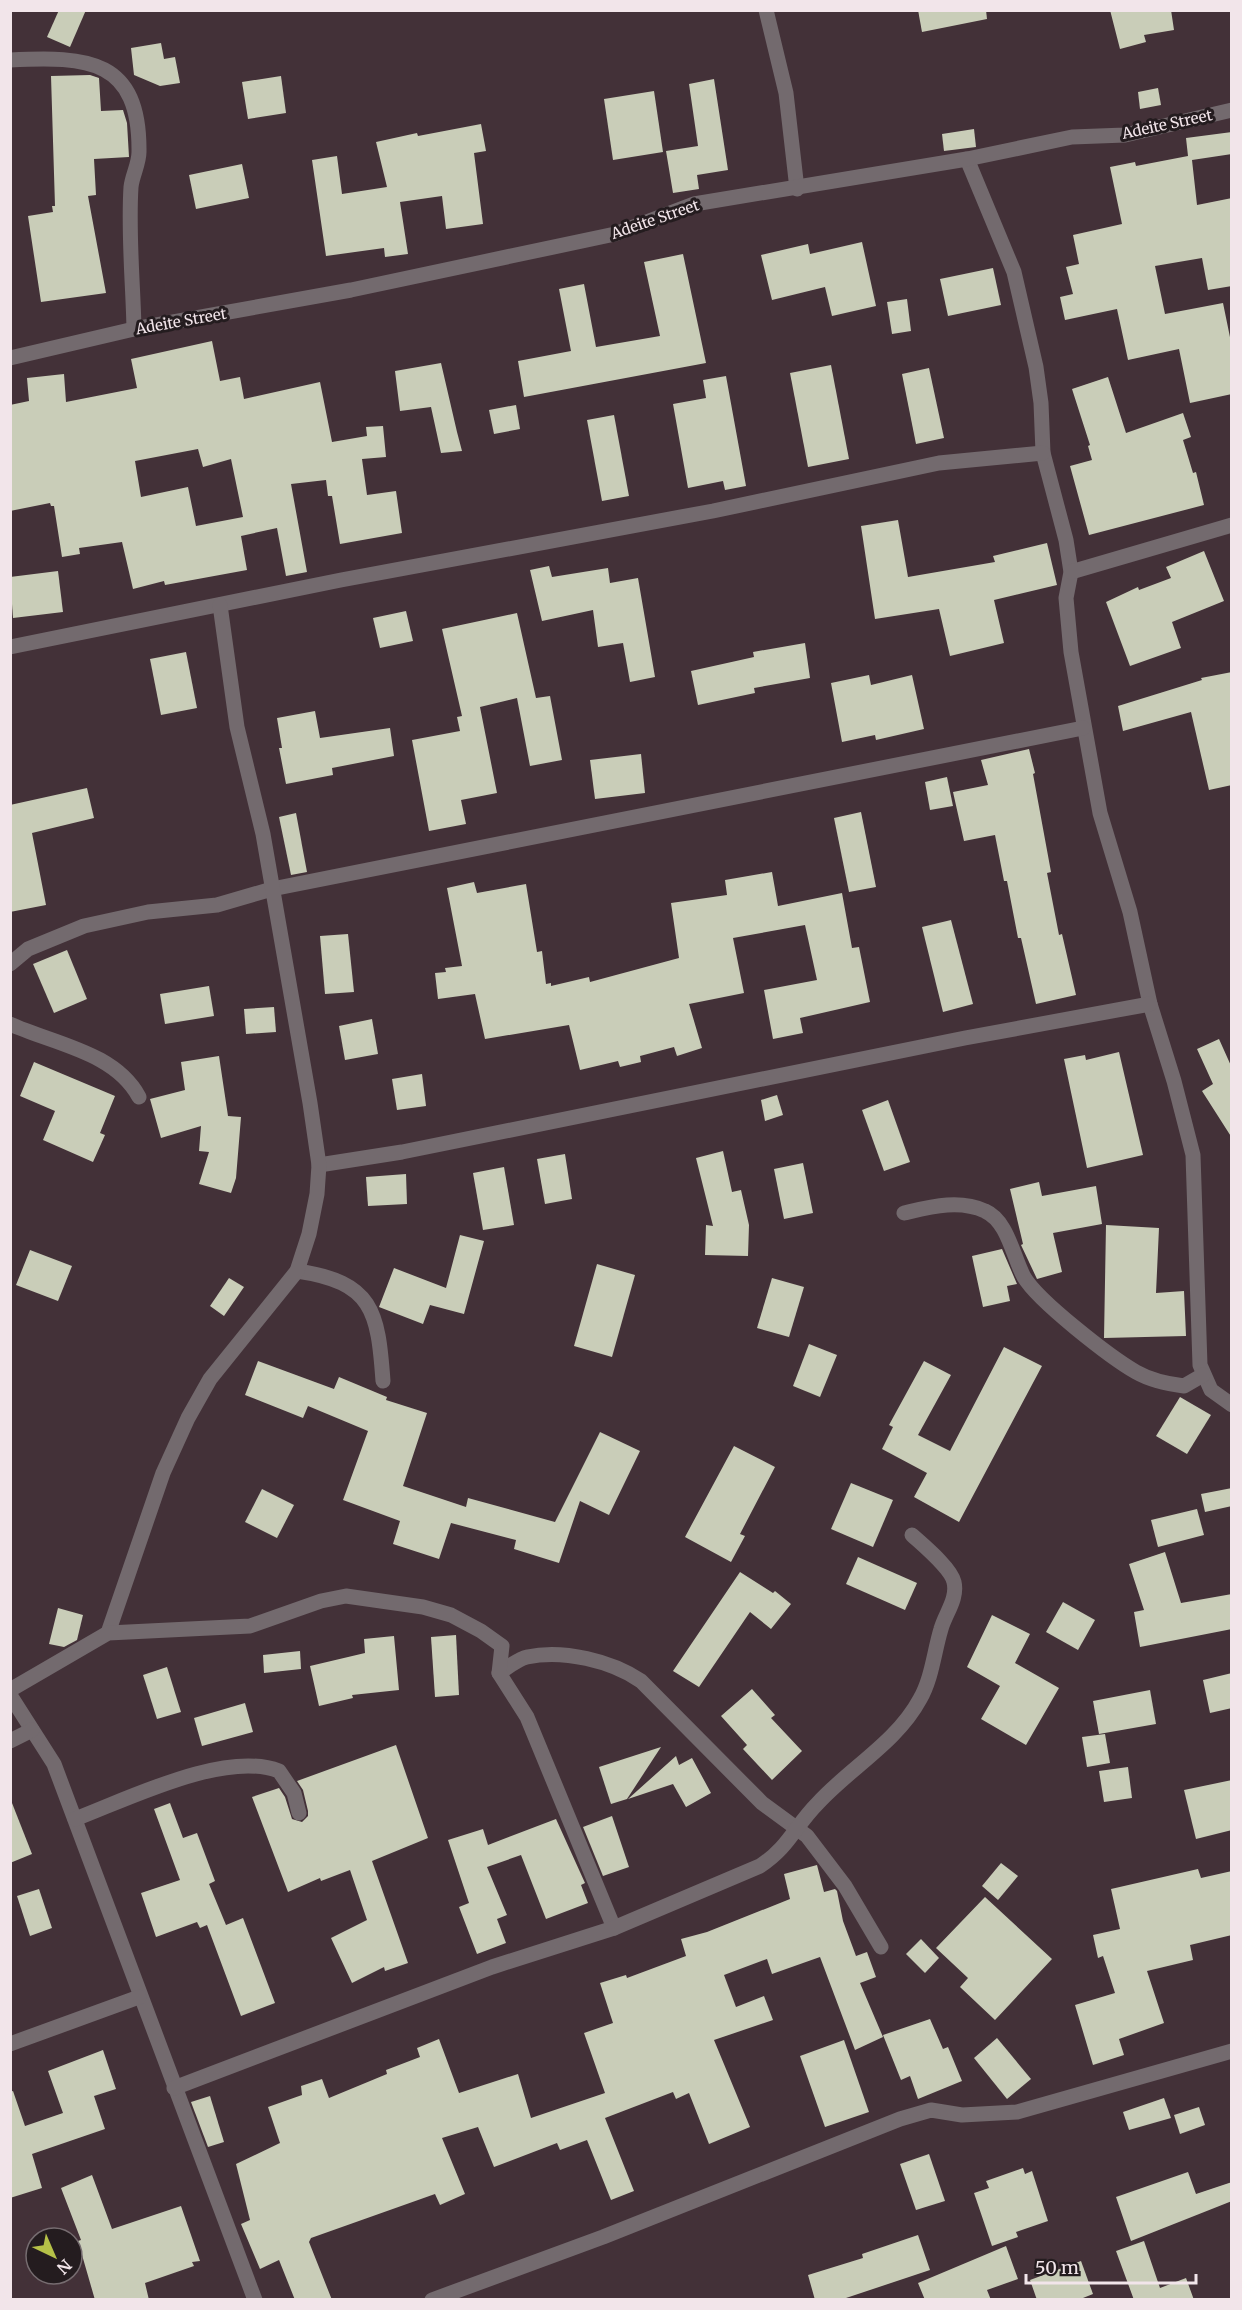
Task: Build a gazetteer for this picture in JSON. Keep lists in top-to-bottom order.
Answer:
{
  "streets": {
    "street": ["Adeite Street"]
  },
  "scale_bar": "50 m",
  "north": "bottom right"
}
